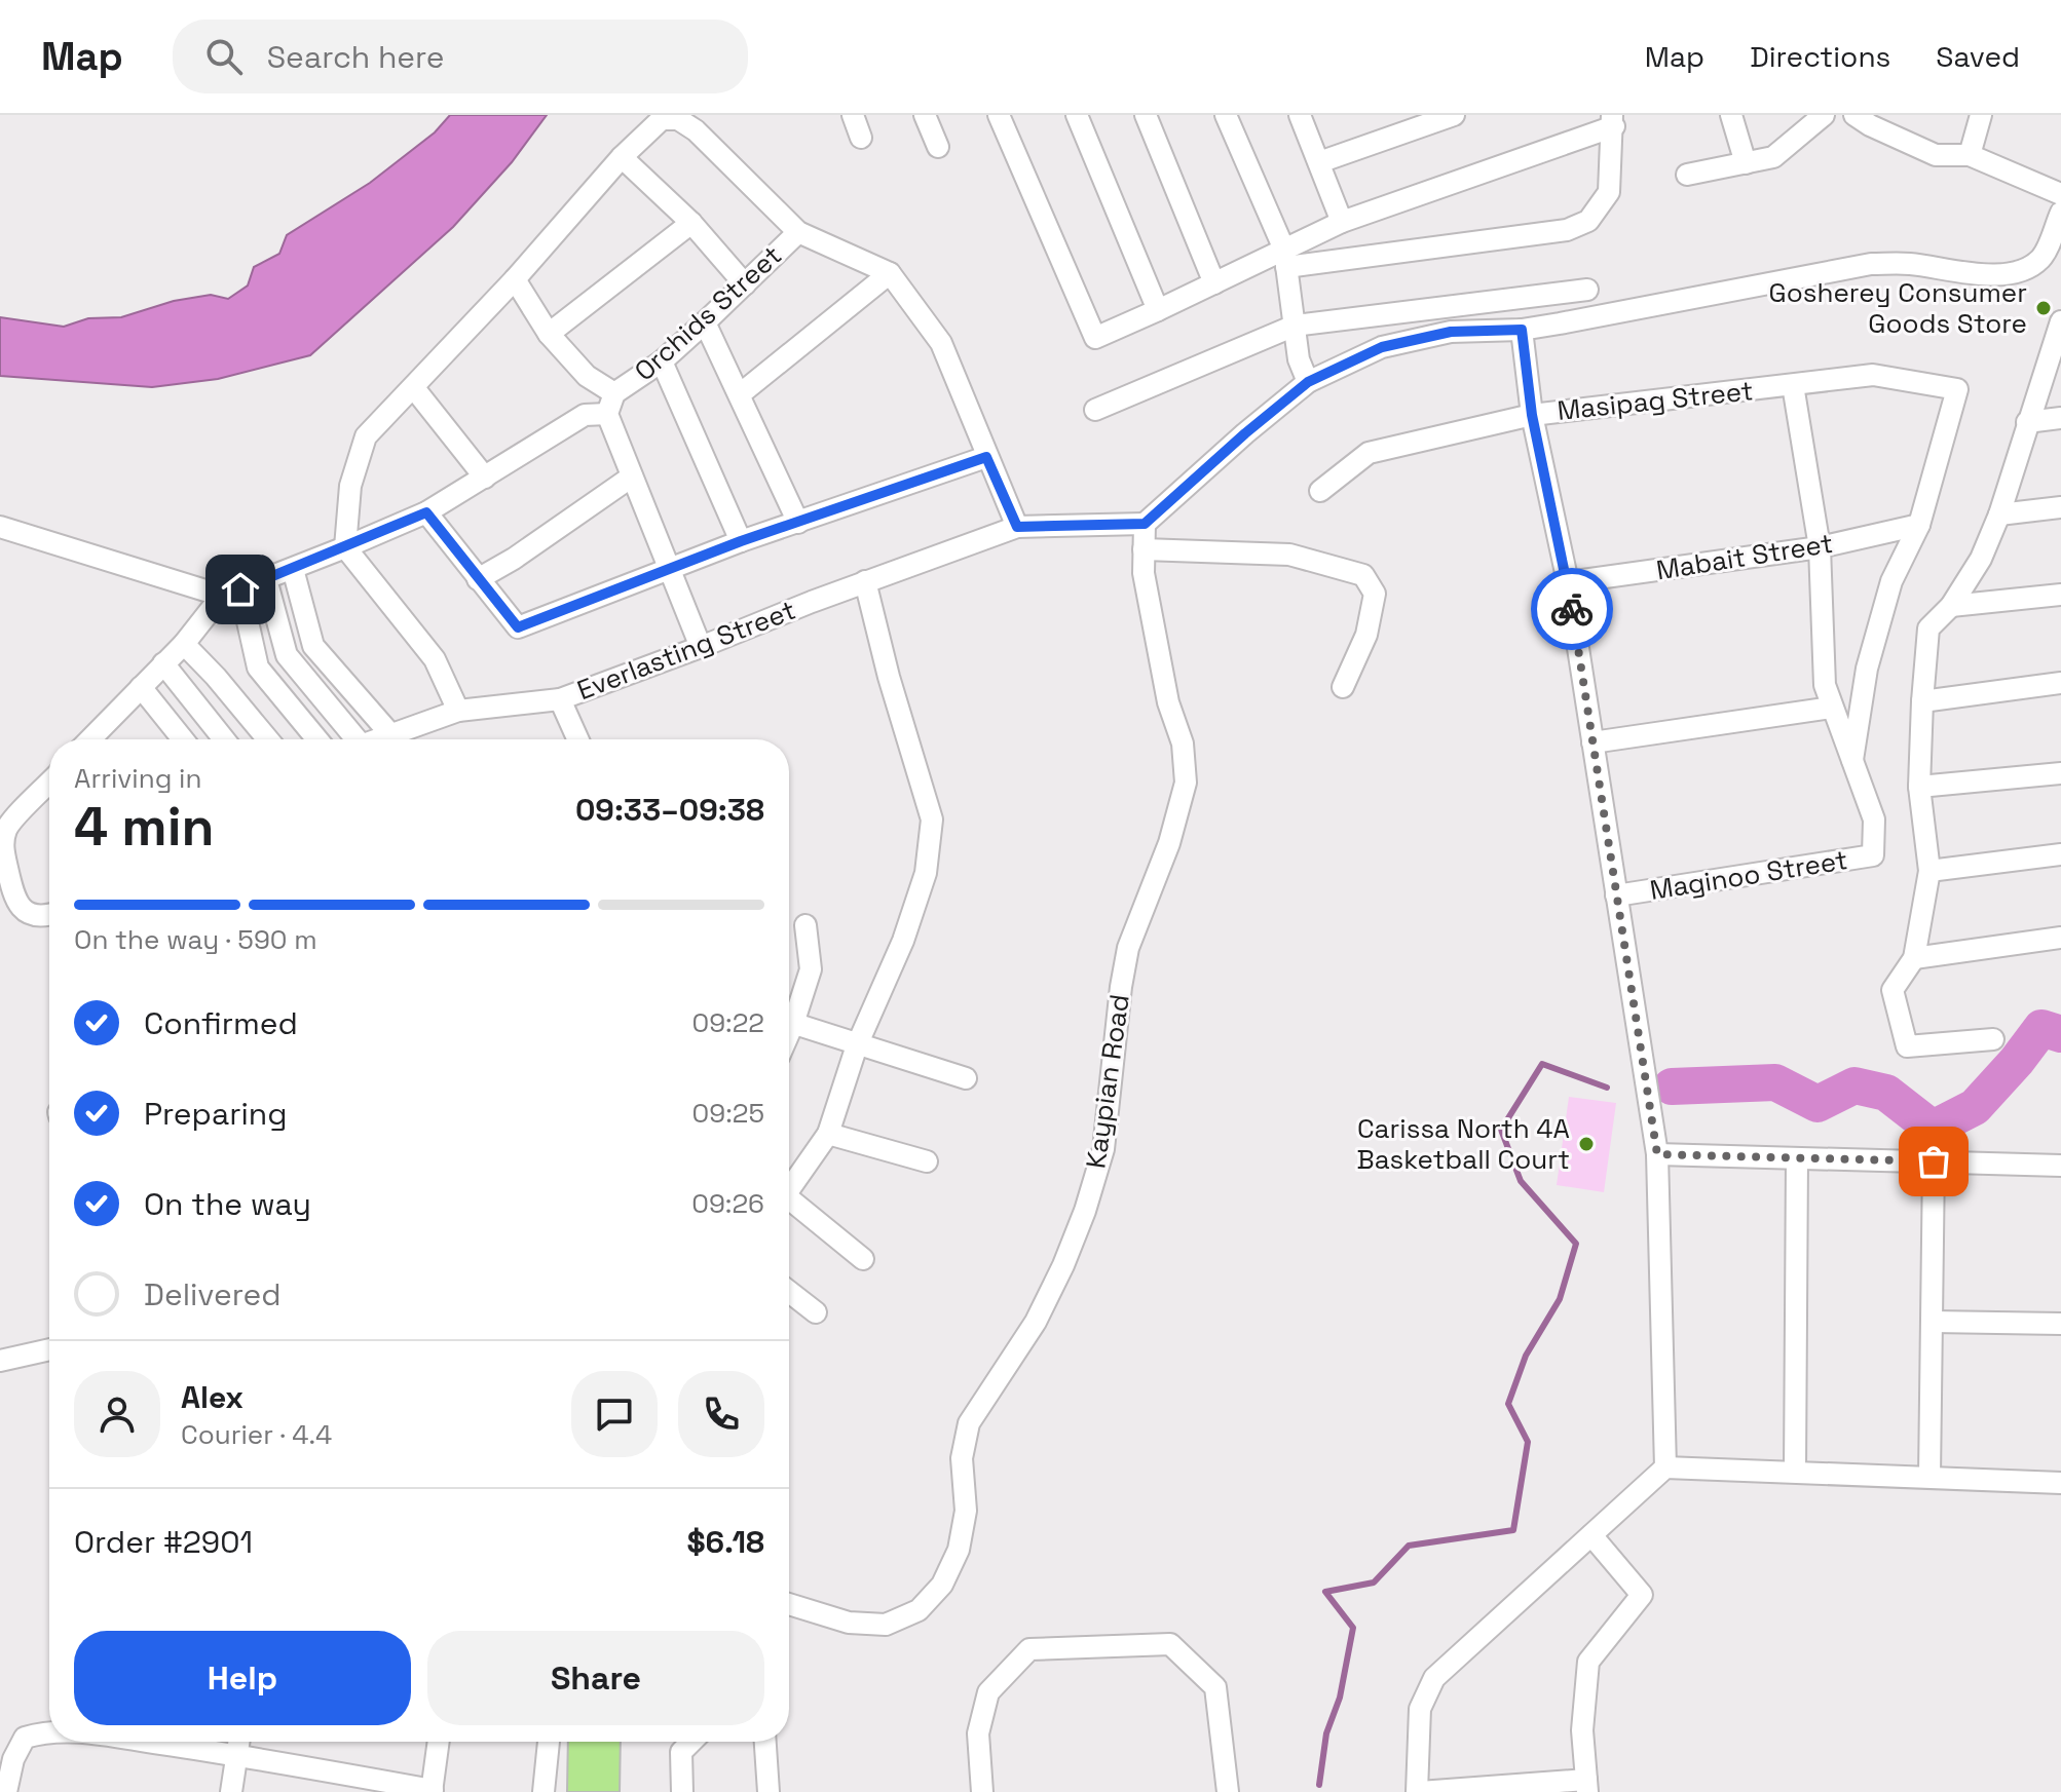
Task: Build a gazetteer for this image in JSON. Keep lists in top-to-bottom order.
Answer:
{
  "streets": {
    "street": [
      "Orchids Street",
      "Masipag Street",
      "Mabait Street",
      "Everlasting Street",
      "Maginoo Street",
      "Kaypian Road"
    ]
  },
  "crossings": [
    ["Masipag Street", "Mabait Street"],
    ["Masipag Street", "Maginoo Street"],
    ["Mabait Street", "Maginoo Street"],
    ["Everlasting Street", "Kaypian Road"]
  ],
  "places": ["Gosherey Consumer Goods Store", "Carissa North 4A Basketball Court"],
  "page": {
    "header": "Map",
    "search": "Search here",
    "nav": ["Map", "Directions", "Saved"],
    "heading": ["4 min", "Arriving in", "09:33–09:38"],
    "panel": [
      "Alex",
      "Courier · 4.4",
      "Order #2901",
      "$6.18"
    ],
    "bar": "On the way · 590 m",
    "list": [
      ["Confirmed", "09:22"],
      ["Preparing", "09:25"],
      ["On the way", "09:26"],
      "Delivered"
    ],
    "buttons": ["Help", "Share"]
  }
}
